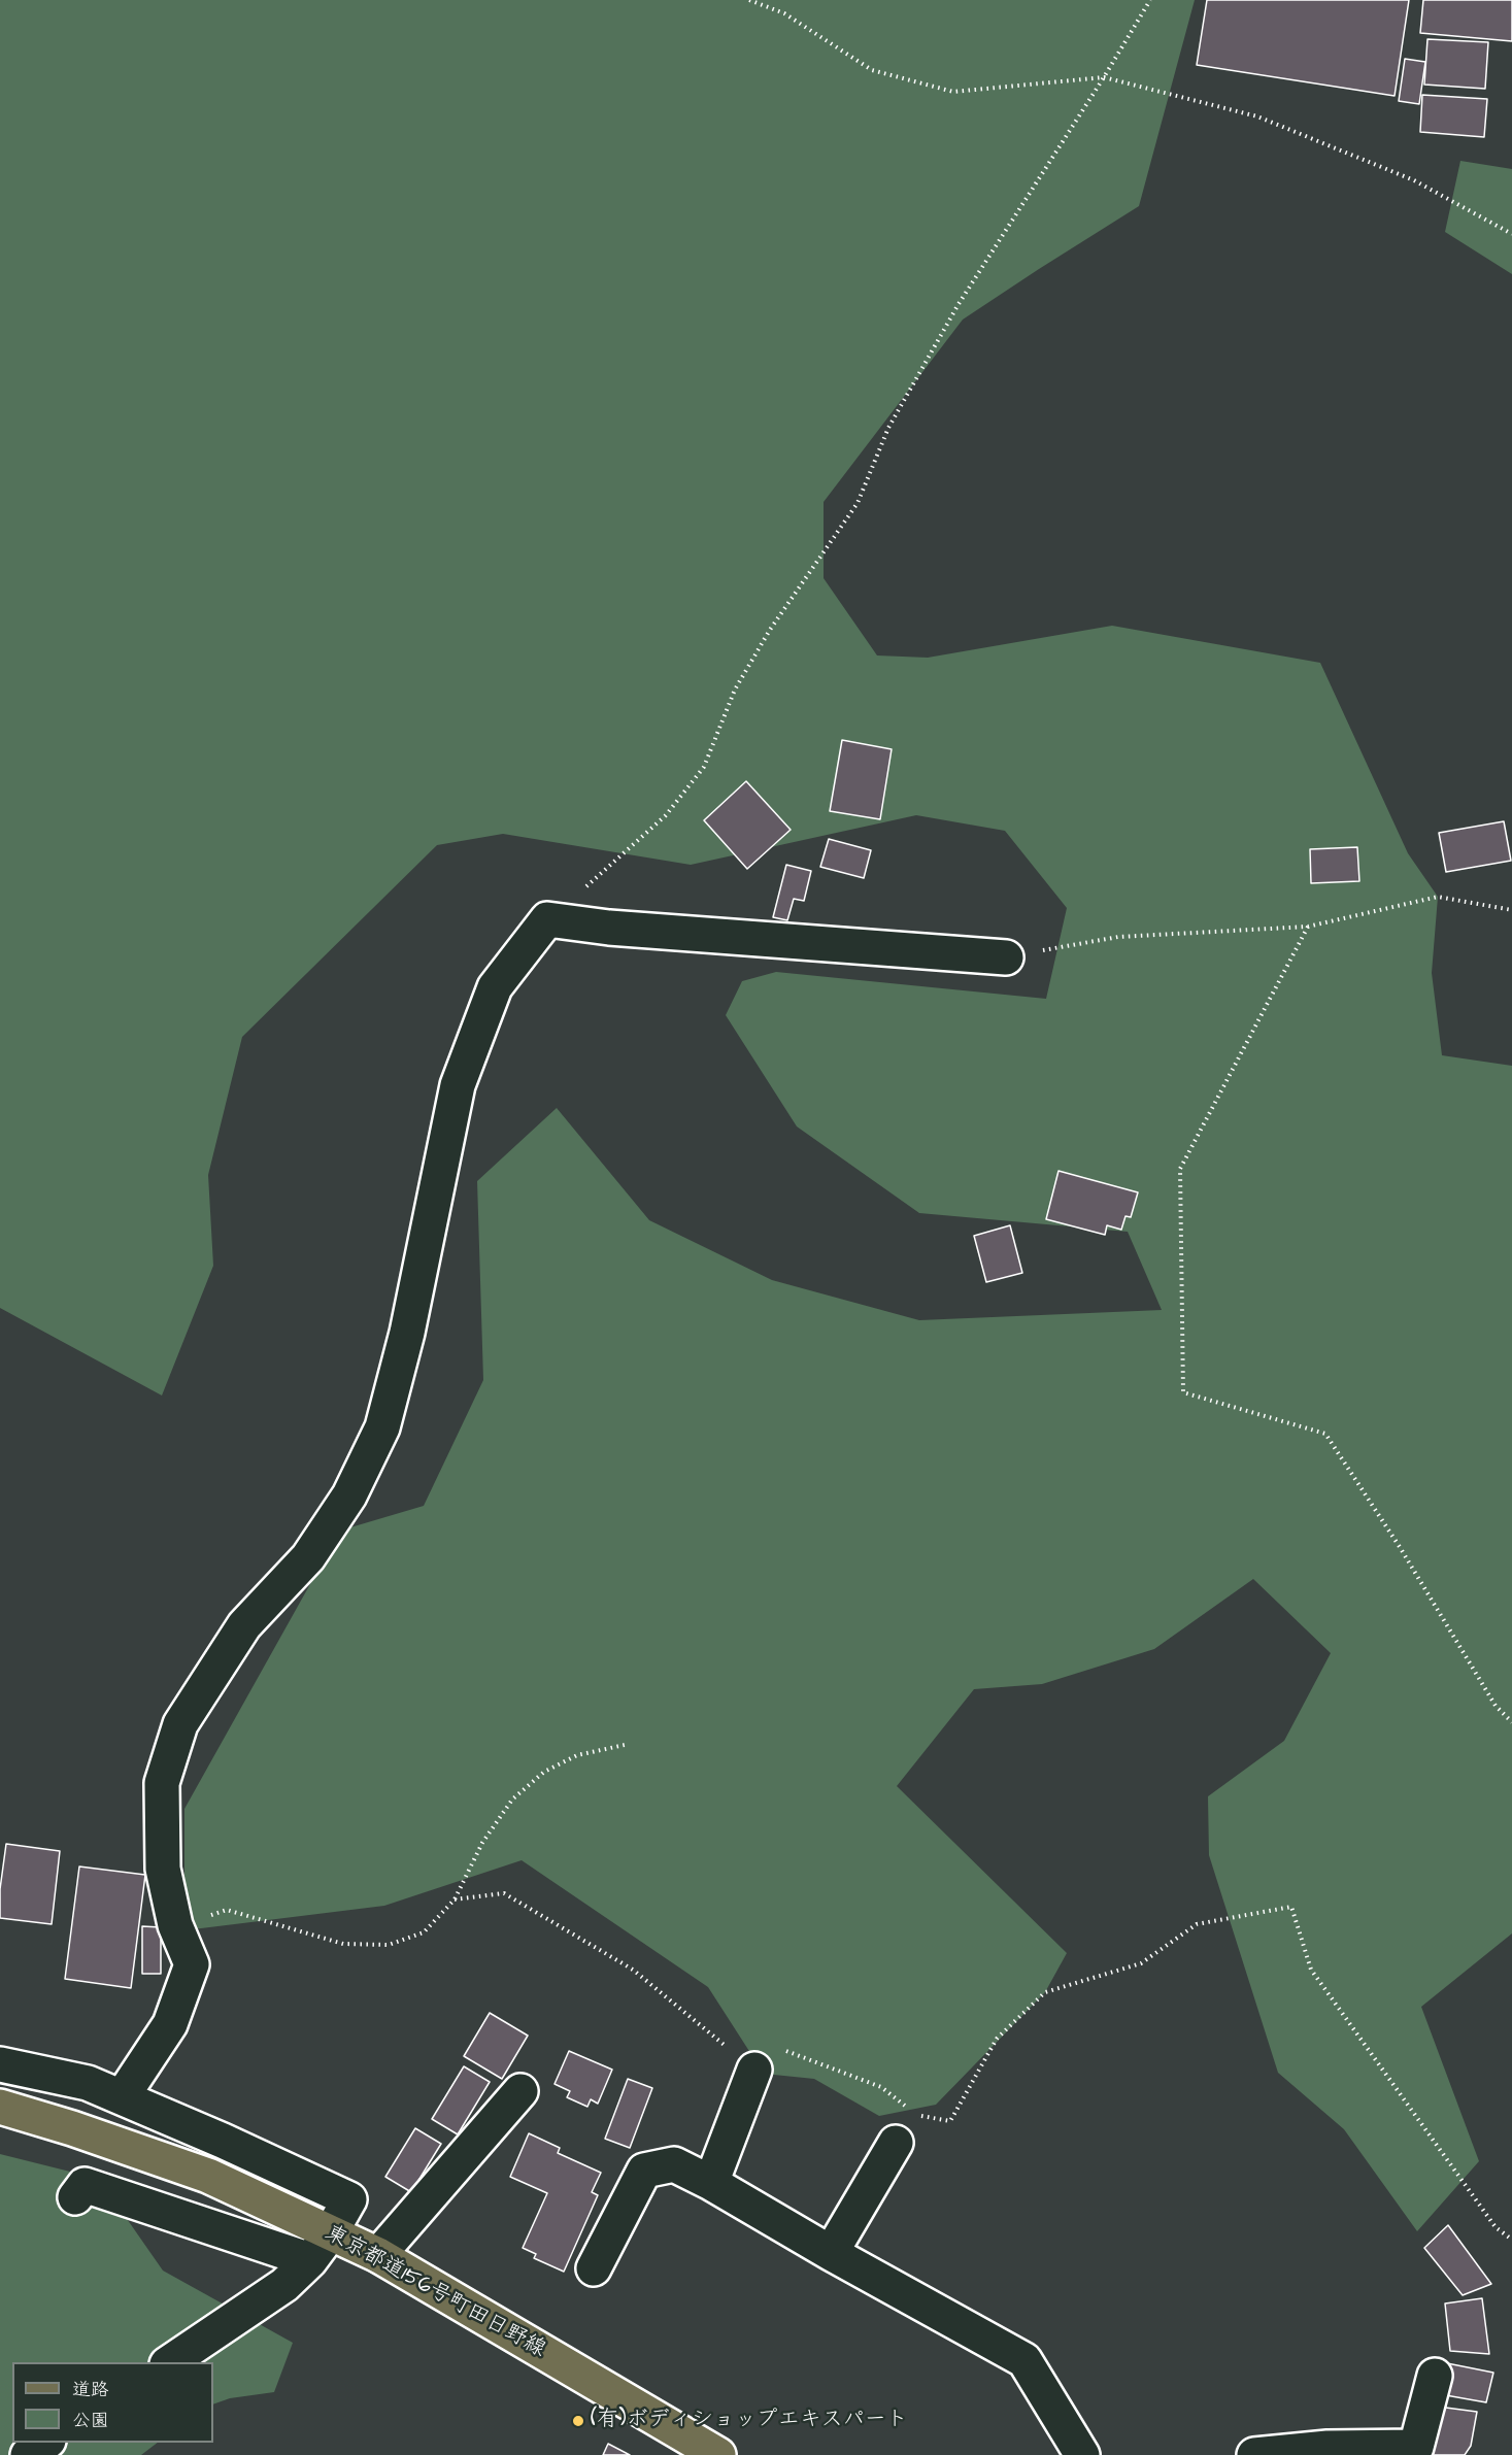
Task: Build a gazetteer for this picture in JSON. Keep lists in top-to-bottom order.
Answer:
{
  "streets": {
    "main road": ["東京都道156号町田日野線"]
  },
  "places": ["(有)ボディショップエキスパート"],
  "legend": ["道路", "公園"]
}
